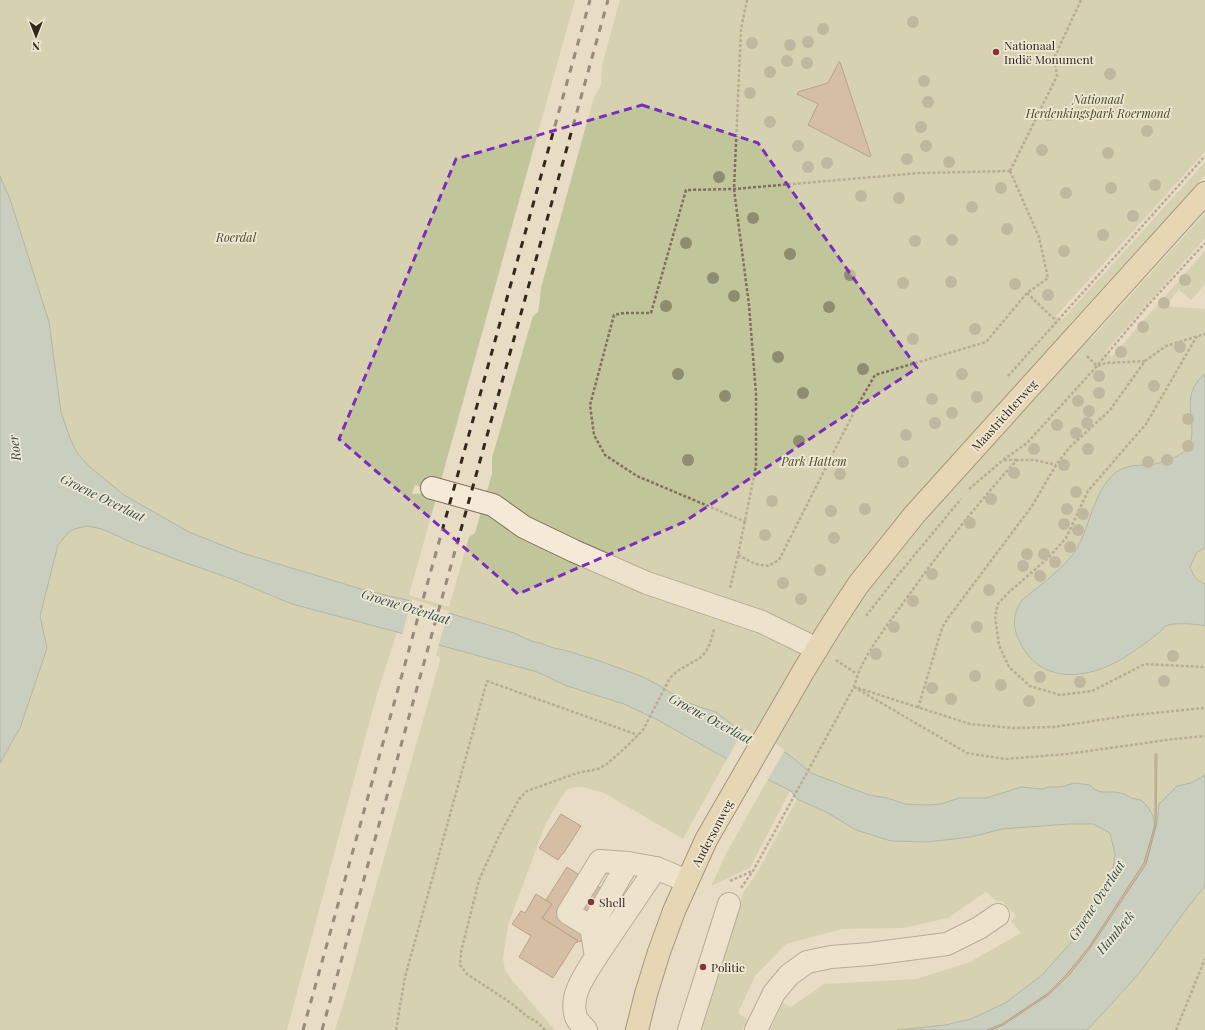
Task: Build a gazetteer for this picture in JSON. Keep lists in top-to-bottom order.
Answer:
{
  "streets": {
    "main road": ["Maastrichterweg", "Andersonweg"]
  },
  "crossings": [
    ["Maastrichterweg", "Andersonweg"]
  ],
  "water": ["Roer", "Groene Overlaat", "Hambeek"],
  "parks": ["Nationaal Herdenkingspark Roermond", "Roerdal", "Park Hattem"],
  "places": ["Nationaal Indië Monument", "Shell", "Politie"],
  "north": "bottom"
}
